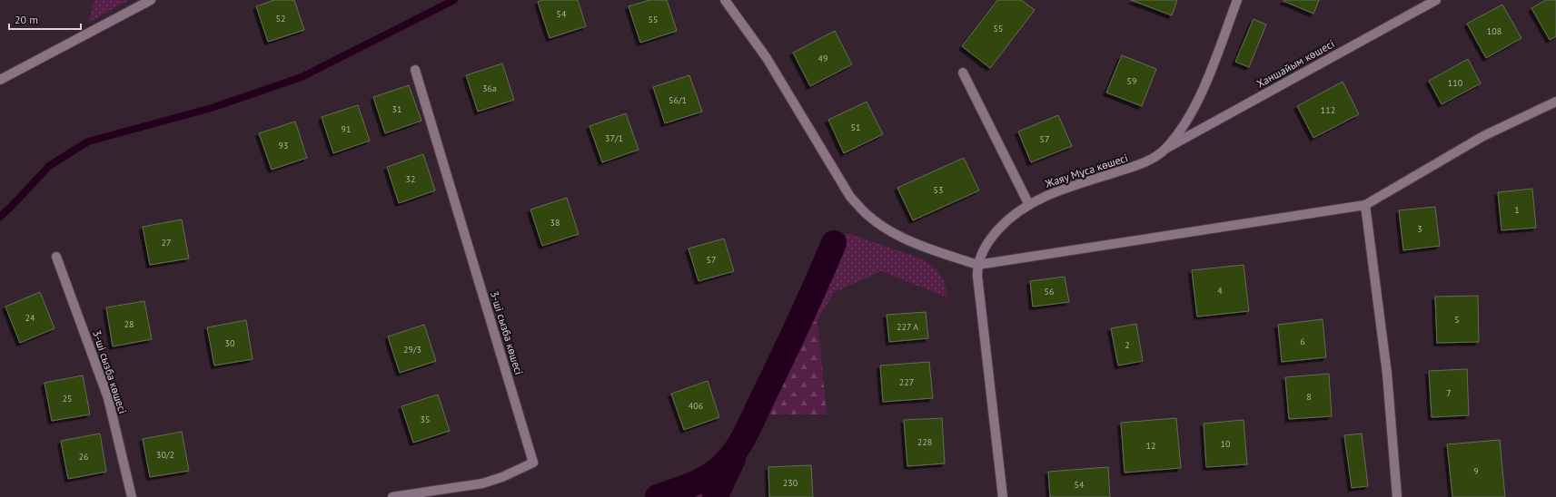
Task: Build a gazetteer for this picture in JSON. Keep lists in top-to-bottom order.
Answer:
{
  "streets": {
    "street": ["Ханшайым көшесі", "Жаяу Мұса көшесі", "3-ші сызба көшесі"]
  },
  "crossings": [
    ["Ханшайым көшесі", "Жаяу Мұса көшесі"]
  ],
  "house_numbers": [
    "54",
    "52",
    "55",
    "55",
    "108",
    "49",
    "59",
    "110",
    "36а",
    "56/1",
    "31",
    "112",
    "51",
    "91",
    "37/1",
    "57",
    "93",
    "32",
    "53",
    "1",
    "38",
    "3",
    "27",
    "57",
    "4",
    "56",
    "24",
    "5",
    "28",
    "227 А",
    "6",
    "30",
    "2",
    "29/3",
    "227",
    "7",
    "8",
    "25",
    "406",
    "35",
    "228",
    "10",
    "12",
    "30/2",
    "26",
    "9",
    "230",
    "54"
  ],
  "scale_bar": "20 m"
}
